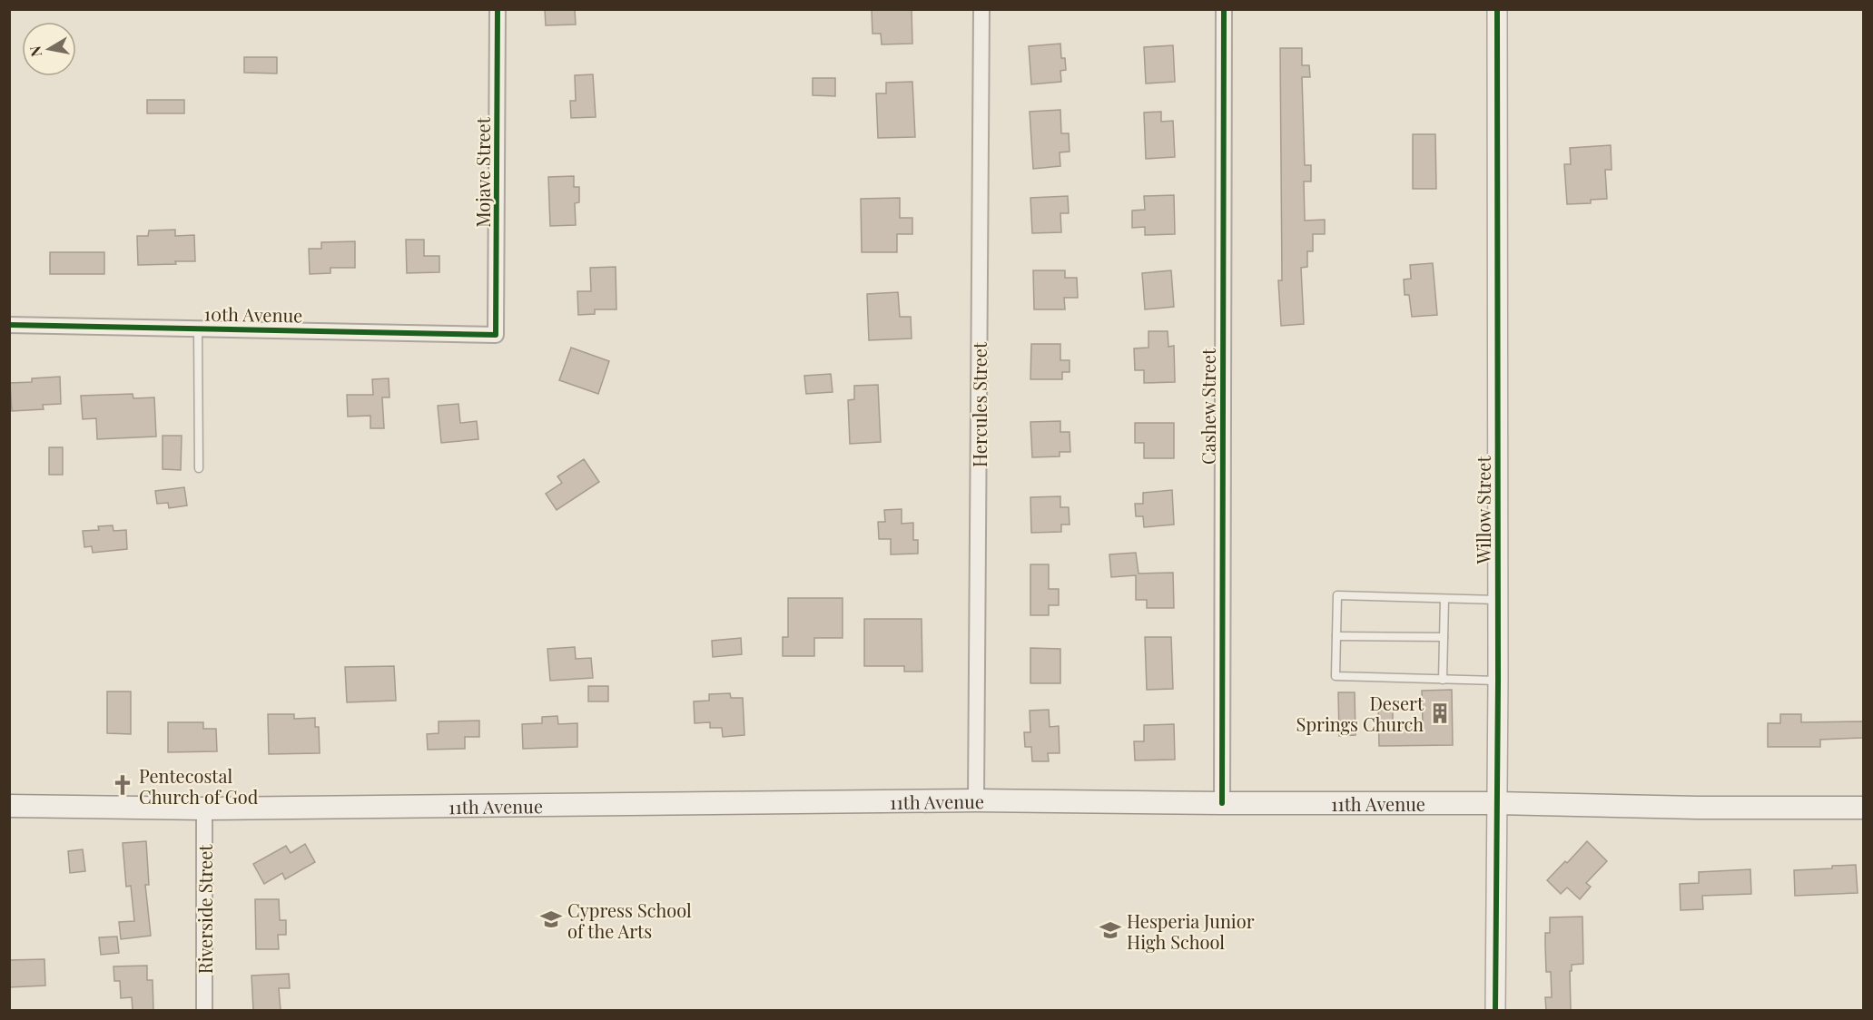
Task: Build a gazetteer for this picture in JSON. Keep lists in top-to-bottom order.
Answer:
{
  "streets": {
    "main road": ["11th Avenue"],
    "street": [
      "Mojave Street",
      "10th Avenue",
      "Hercules Street",
      "Cashew Street",
      "Willow Street",
      "Riverside Street"
    ]
  },
  "crossings": [
    ["Mojave Street", "10th Avenue"],
    ["Hercules Street", "11th Avenue"],
    ["Cashew Street", "11th Avenue"],
    ["Willow Street", "11th Avenue"],
    ["11th Avenue", "Riverside Street"]
  ],
  "places": {
    "building": ["Desert Springs Church"],
    "church": ["Pentecostal Church of God"],
    "school or university": ["Cypress School of the Arts", "Hesperia Junior High School"]
  },
  "north": "left"
}
